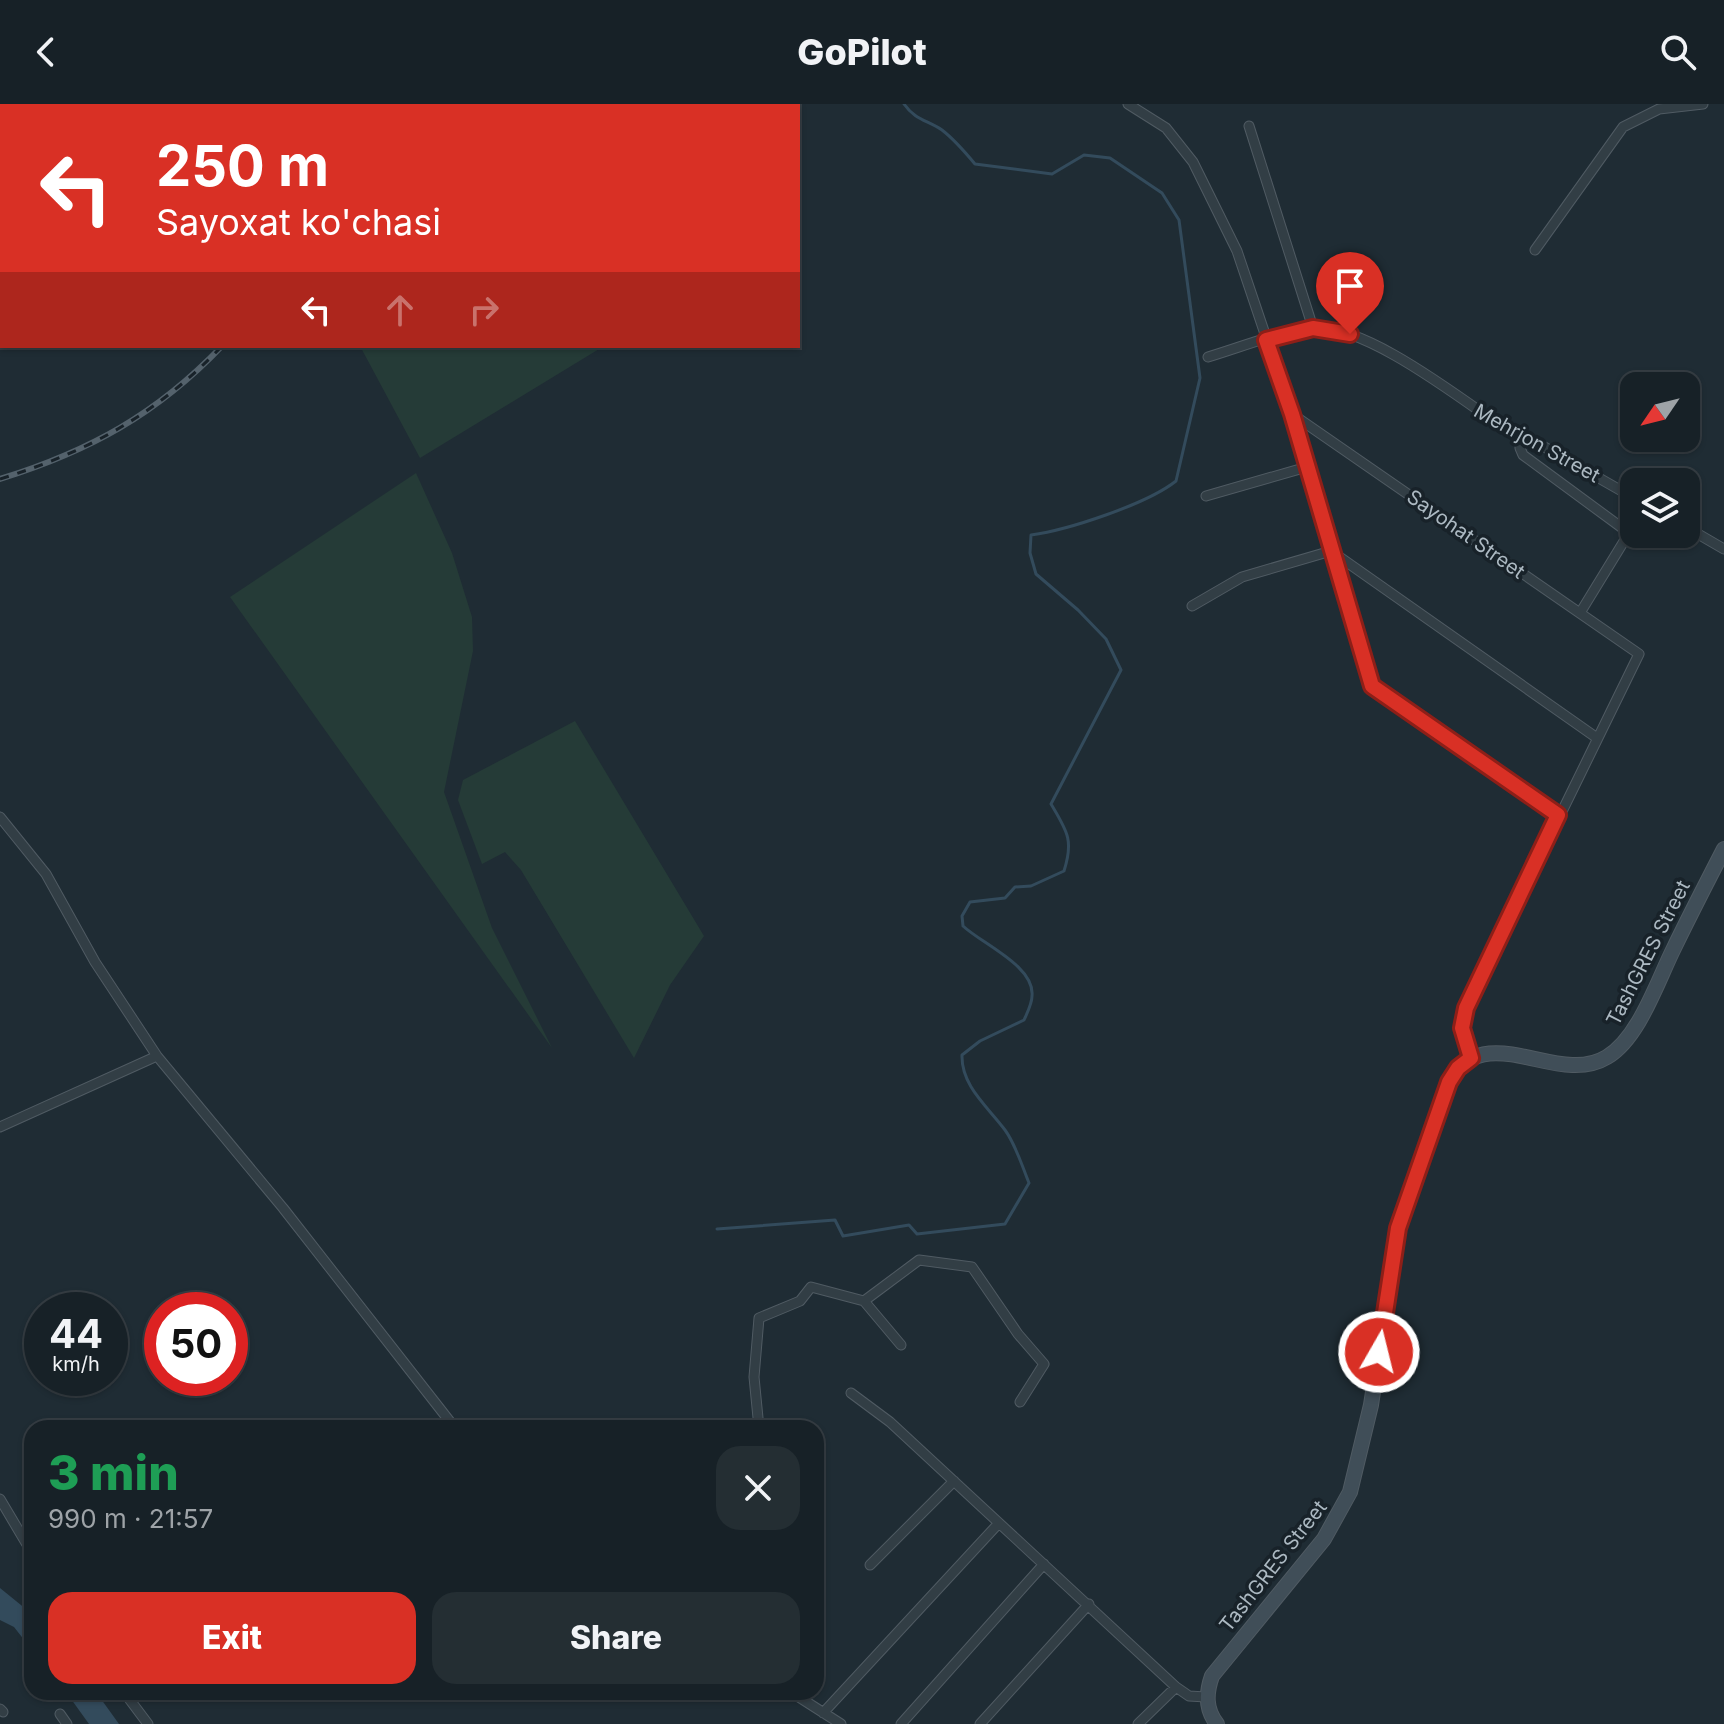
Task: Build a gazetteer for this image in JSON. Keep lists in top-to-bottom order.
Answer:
{
  "streets": {
    "main road": ["TashGRES Street"],
    "street": ["Mehrjon Street", "Sayohat Street"]
  },
  "north": "bottom left",
  "page": {
    "header": "GoPilot",
    "turn": ["250 m", "Sayoxat ko'chasi"],
    "speed": "44 km/h",
    "limit": "50",
    "heading": ["3 min", "990 m · 21:57"],
    "buttons": ["Exit", "Share"]
  }
}
